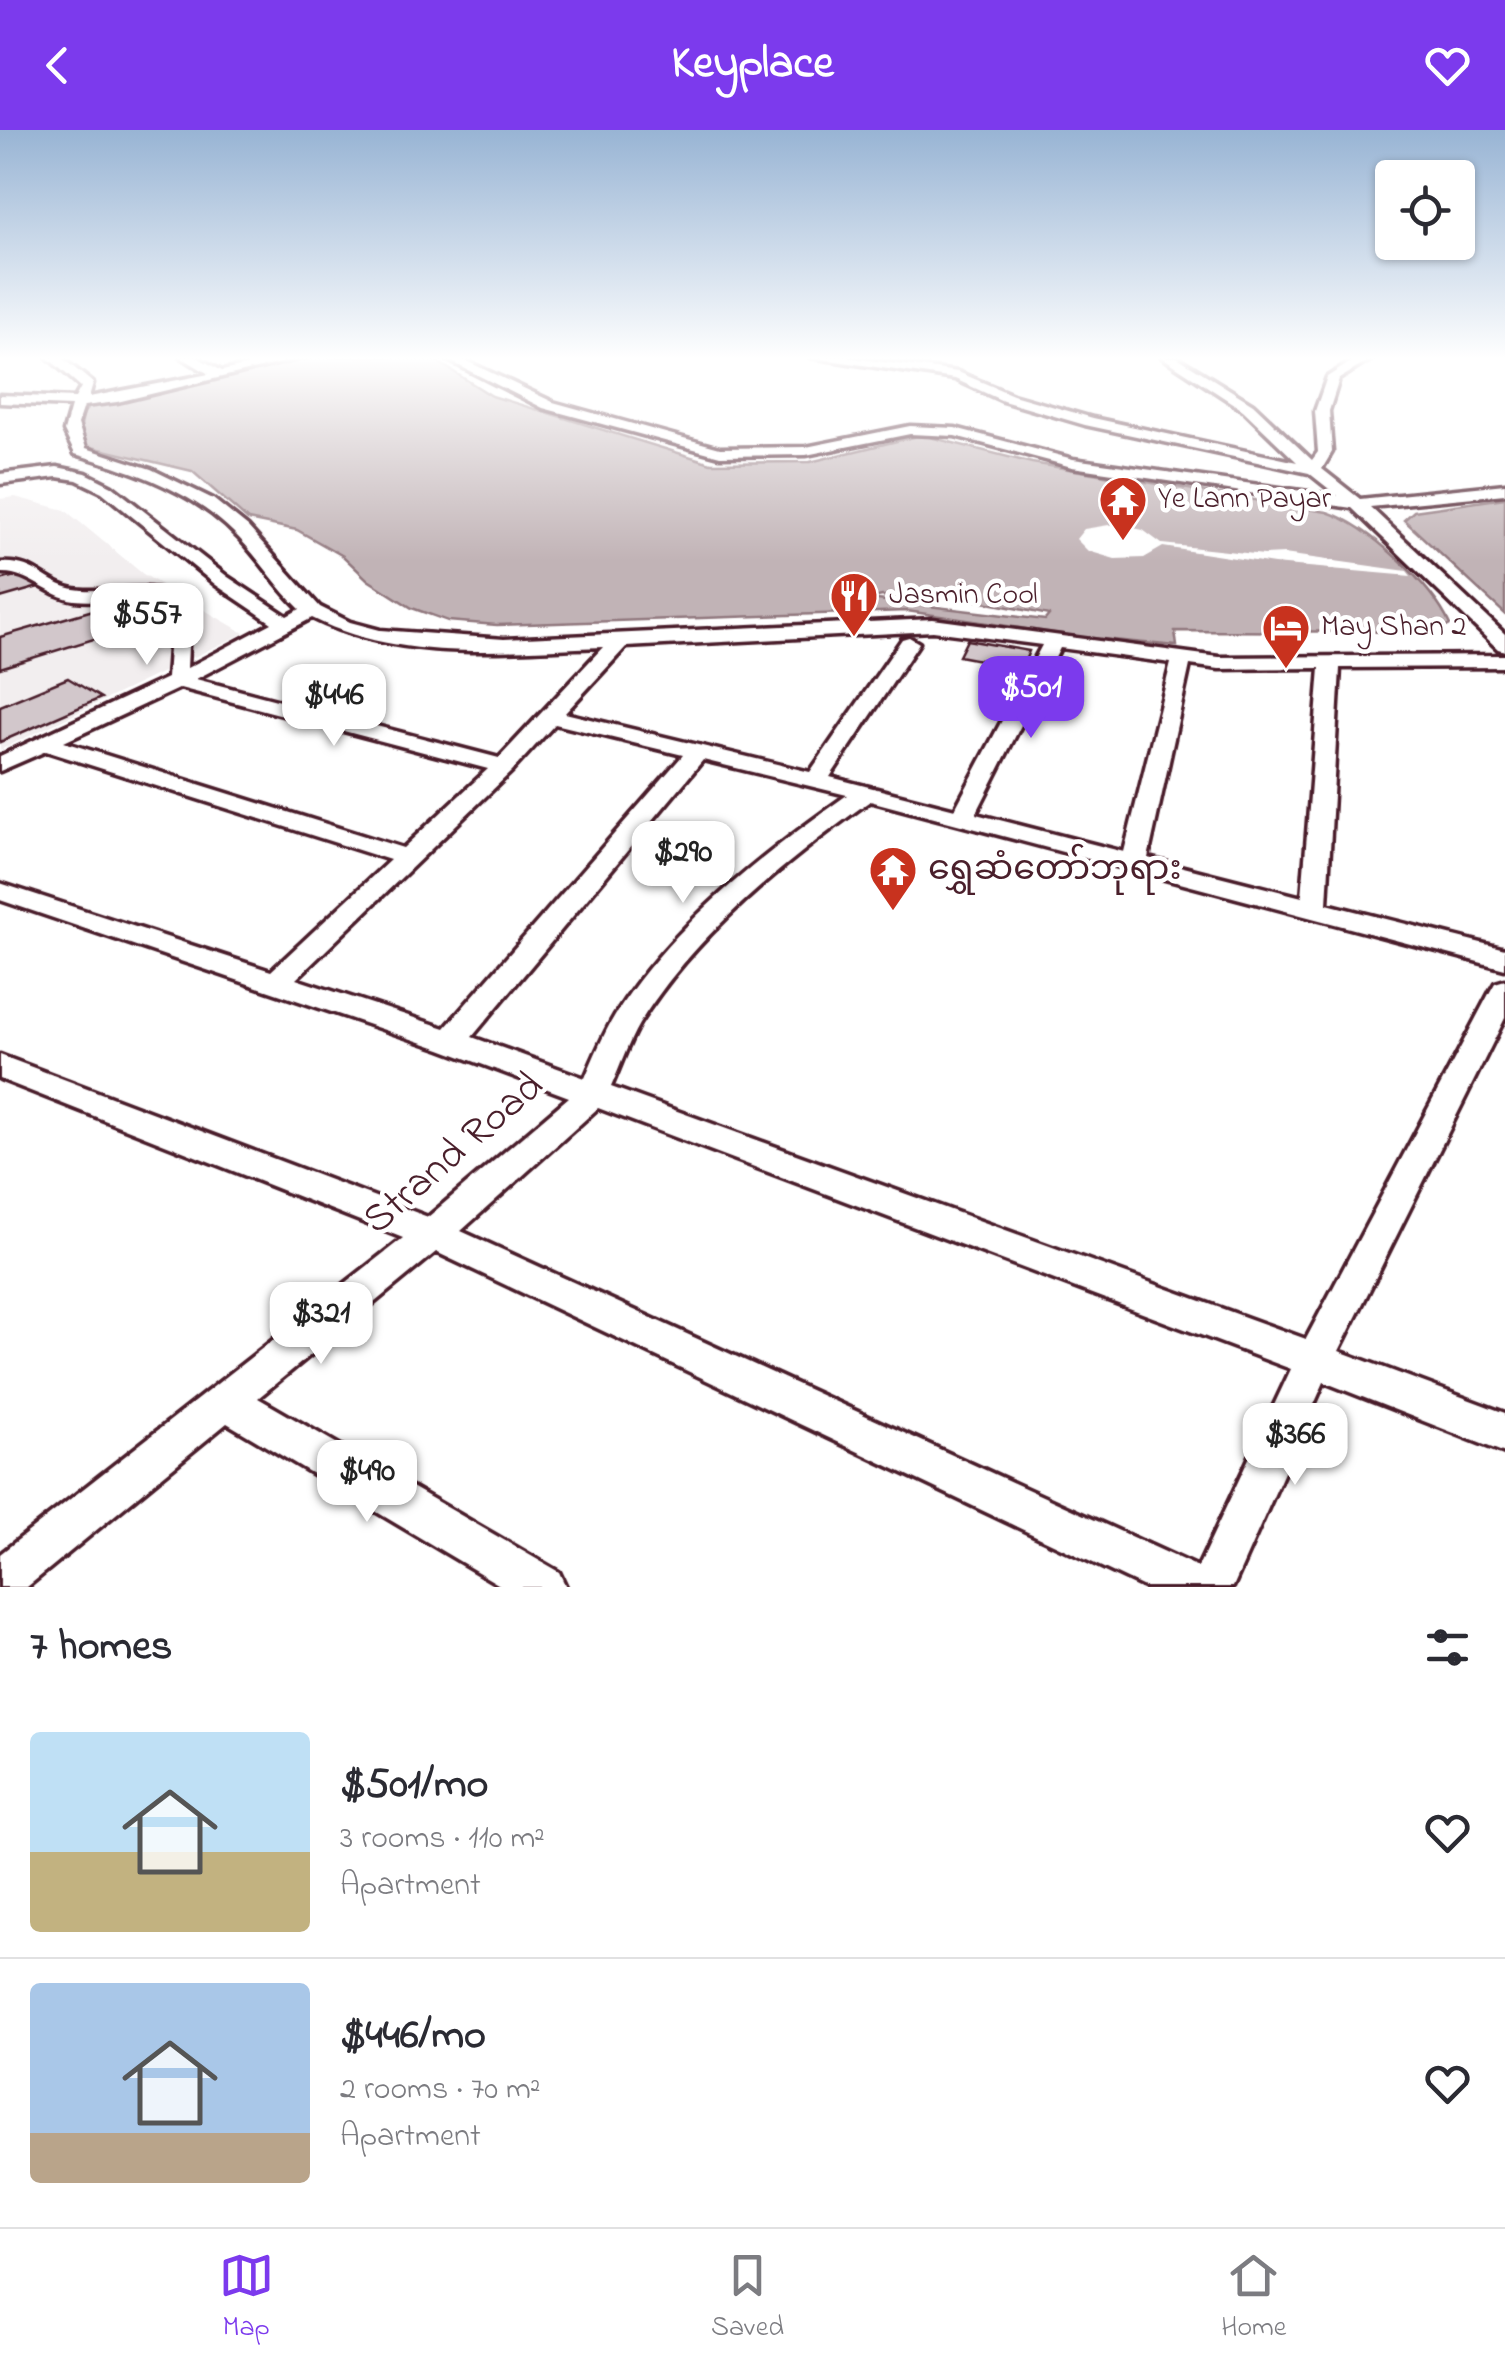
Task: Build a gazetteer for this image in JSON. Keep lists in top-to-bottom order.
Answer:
{
  "streets": {
    "street": ["Strand Road"]
  },
  "places": {
    "temple": ["Ye Lann Payar", "ရွှေဆံတော်ဘုရား"],
    "restaurant": ["Jasmin Cool"],
    "hotel": ["May Shan 2"]
  },
  "page": {
    "header": "Keyplace",
    "price": [
      "$557",
      "$501",
      "$446",
      "$290",
      "$321",
      "$366",
      "$490"
    ],
    "heading": "7 homes",
    "list": [
      {
        "name": "$501/mo",
        "note": "3 rooms · 110 m² · Apartment"
      },
      {
        "name": "$446/mo",
        "note": "2 rooms · 70 m² · Apartment"
      }
    ],
    "tabs": ["Map", "Saved", "Home"]
  }
}
